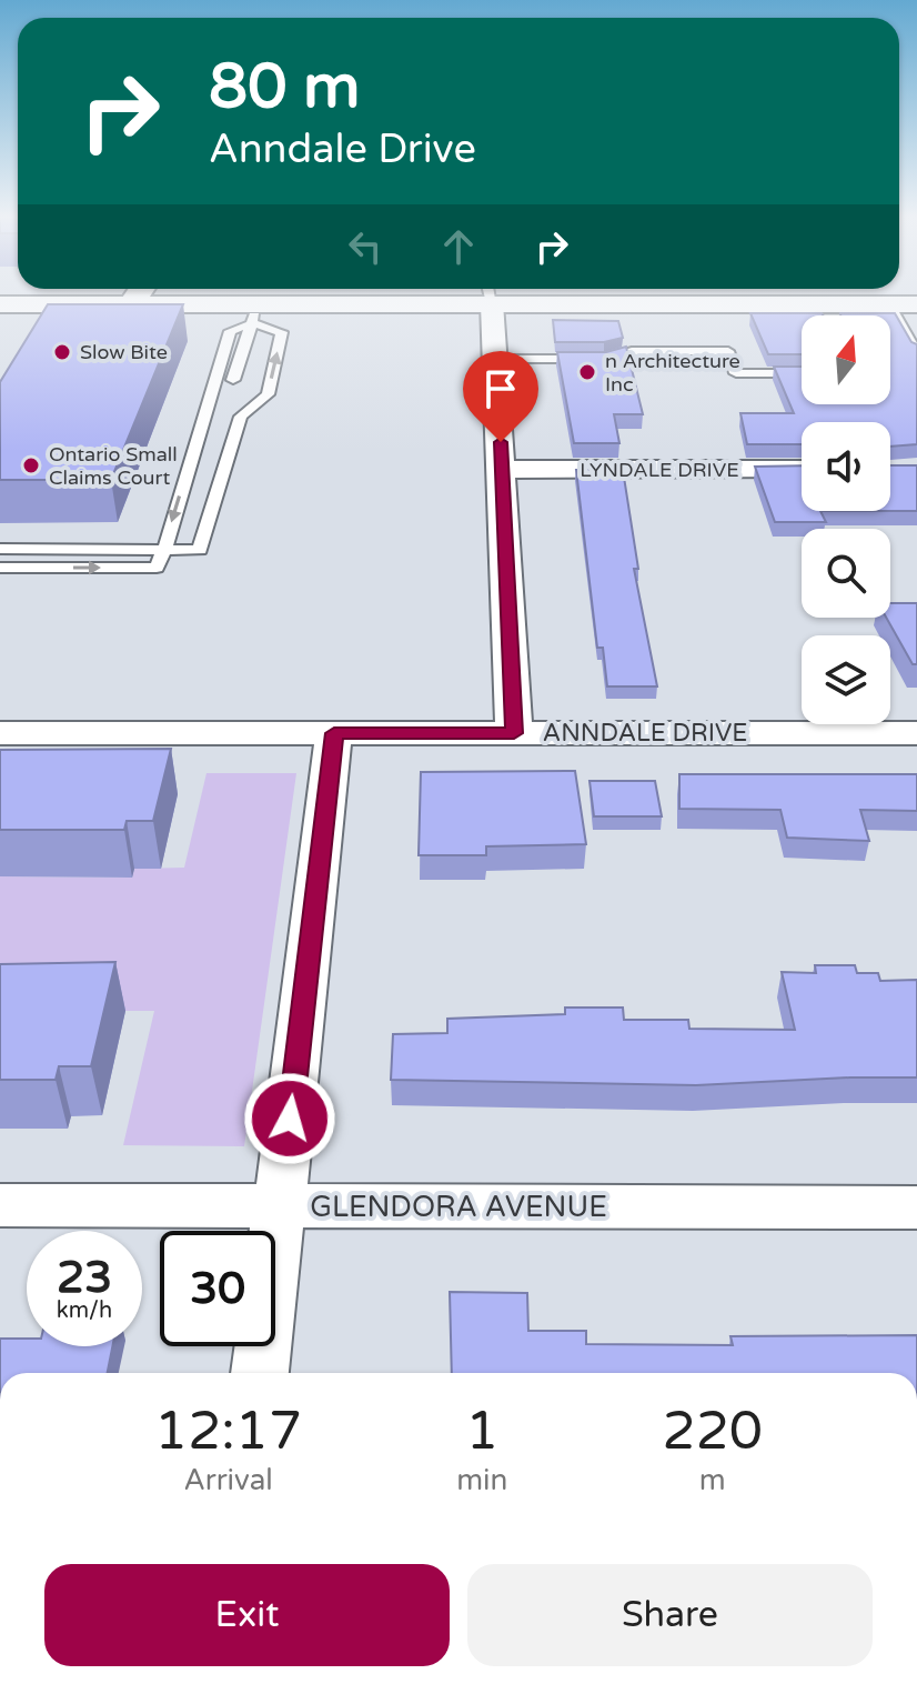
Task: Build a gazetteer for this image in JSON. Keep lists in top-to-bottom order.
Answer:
{
  "streets": {
    "street": ["LYNDALE DRIVE", "ANNDALE DRIVE", "GLENDORA AVENUE"]
  },
  "places": ["Slow Bite", "n Architecture Inc", "Ontario Small Claims Court"],
  "north": "top",
  "page": {
    "turn": ["80 m", "Anndale Drive"],
    "speed": "23 km/h",
    "limit": "30",
    "eta": [
      "12:17",
      "Arrival",
      "1",
      "min",
      "220",
      "m"
    ],
    "buttons": ["Exit", "Share"]
  }
}
